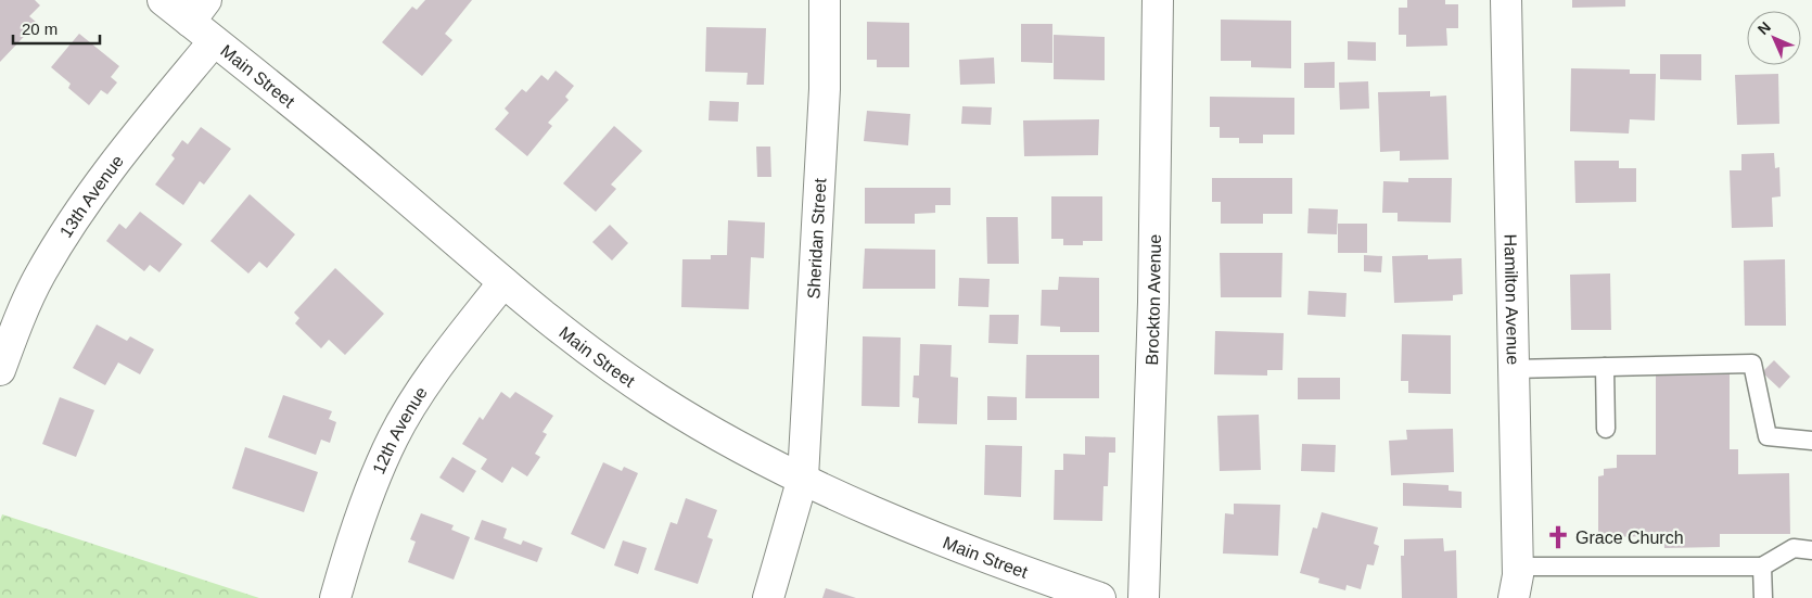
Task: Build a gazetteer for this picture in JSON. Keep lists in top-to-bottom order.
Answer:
{
  "streets": {
    "street": [
      "Main Street",
      "13th Avenue",
      "Sheridan Street",
      "Brockton Avenue",
      "Hamilton Avenue",
      "12th Avenue"
    ]
  },
  "crossings": [
    ["Main Street", "13th Avenue"],
    ["Main Street", "Sheridan Street"],
    ["Main Street", "12th Avenue"]
  ],
  "places": {
    "church": ["Grace Church"]
  },
  "scale_bar": "20 m",
  "north": "top left"
}
